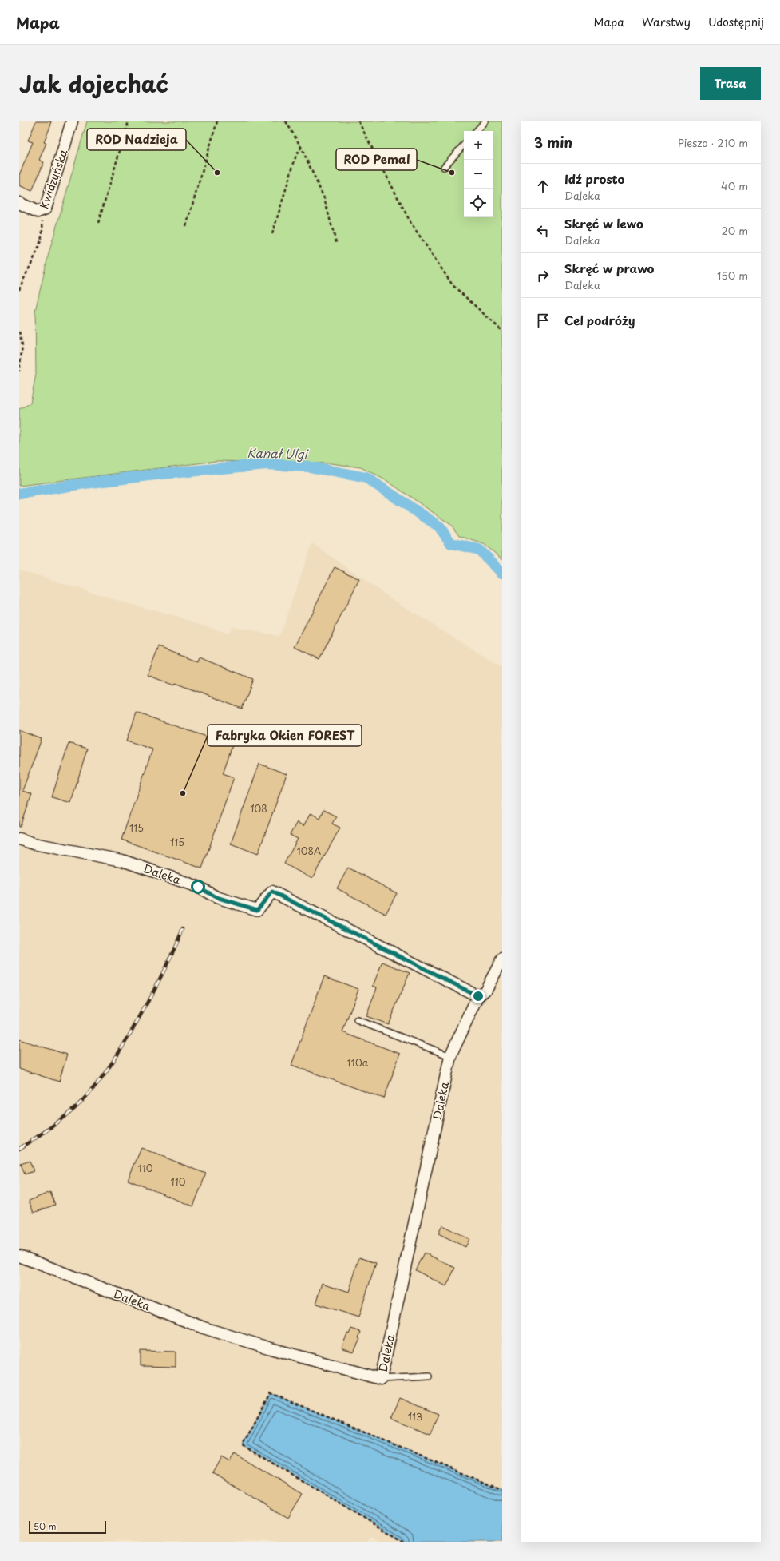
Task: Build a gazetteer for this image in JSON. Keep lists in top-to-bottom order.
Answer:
{
  "streets": {
    "street": ["Kwidzyńska", "Daleka"]
  },
  "water": ["Kanał Ulgi"],
  "places": ["ROD Nadzieja", "ROD Pemal", "Fabryka Okien FOREST"],
  "house_numbers": [
    "108",
    "115",
    "115",
    "108A",
    "110a",
    "110",
    "110",
    "113"
  ],
  "scale_bar": "50 m",
  "page": {
    "header": "Mapa",
    "nav": ["Mapa", "Warstwy", "Udostępnij"],
    "title": "Jak dojechać",
    "buttons": "Trasa",
    "heading": ["3 min", "Pieszo · 210 m"],
    "map_buttons": ["+", "−"],
    "list": [
      ["Idź prosto", "Daleka", "40 m"],
      ["Skręć w lewo", "Daleka", "20 m"],
      ["Skręć w prawo", "Daleka", "150 m"],
      "Cel podróży"
    ],
    "scale": "50 m"
  }
}
